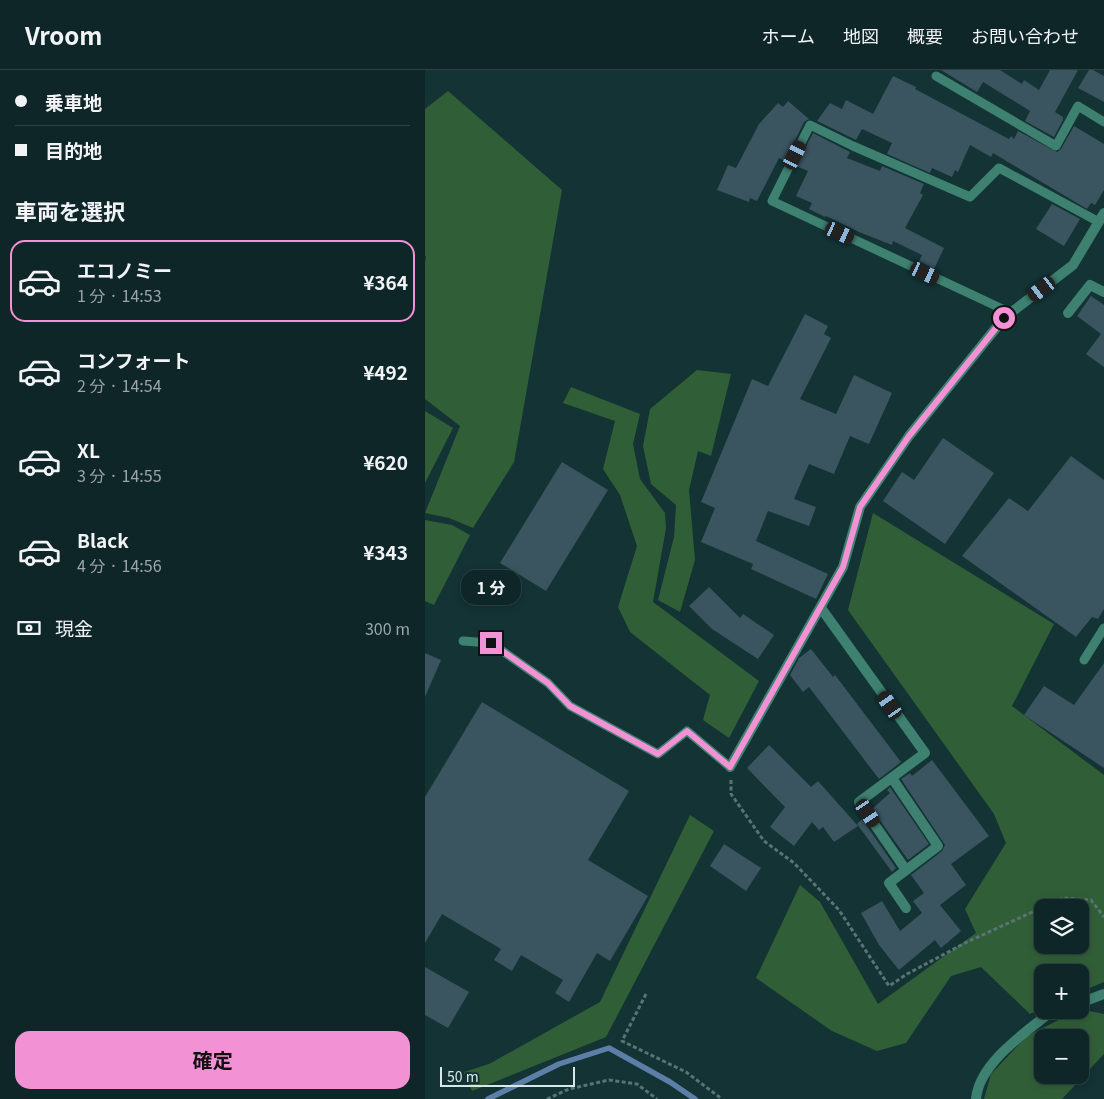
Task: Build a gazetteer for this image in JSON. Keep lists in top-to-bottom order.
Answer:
{
  "scale_bar": "50 m",
  "page": {
    "header": "Vroom",
    "nav": [
      "ホーム",
      "地図",
      "概要",
      "お問い合わせ"
    ],
    "banner": ["乗車地", "目的地"],
    "heading": "車両を選択",
    "list": [
      {
        "name": "エコノミー",
        "note": "1 分 · 14:53",
        "value": "¥364"
      },
      {
        "name": "コンフォート",
        "note": "2 分 · 14:54",
        "value": "¥492"
      },
      {
        "name": "XL",
        "note": "3 分 · 14:55",
        "value": "¥620"
      },
      {
        "name": "Black",
        "note": "4 分 · 14:56",
        "value": "¥343"
      }
    ],
    "bubble": "1 分",
    "pay": ["現金", "300 m"],
    "map_buttons": ["+", "−"],
    "buttons": "確定",
    "scale": "50 m"
  }
}
